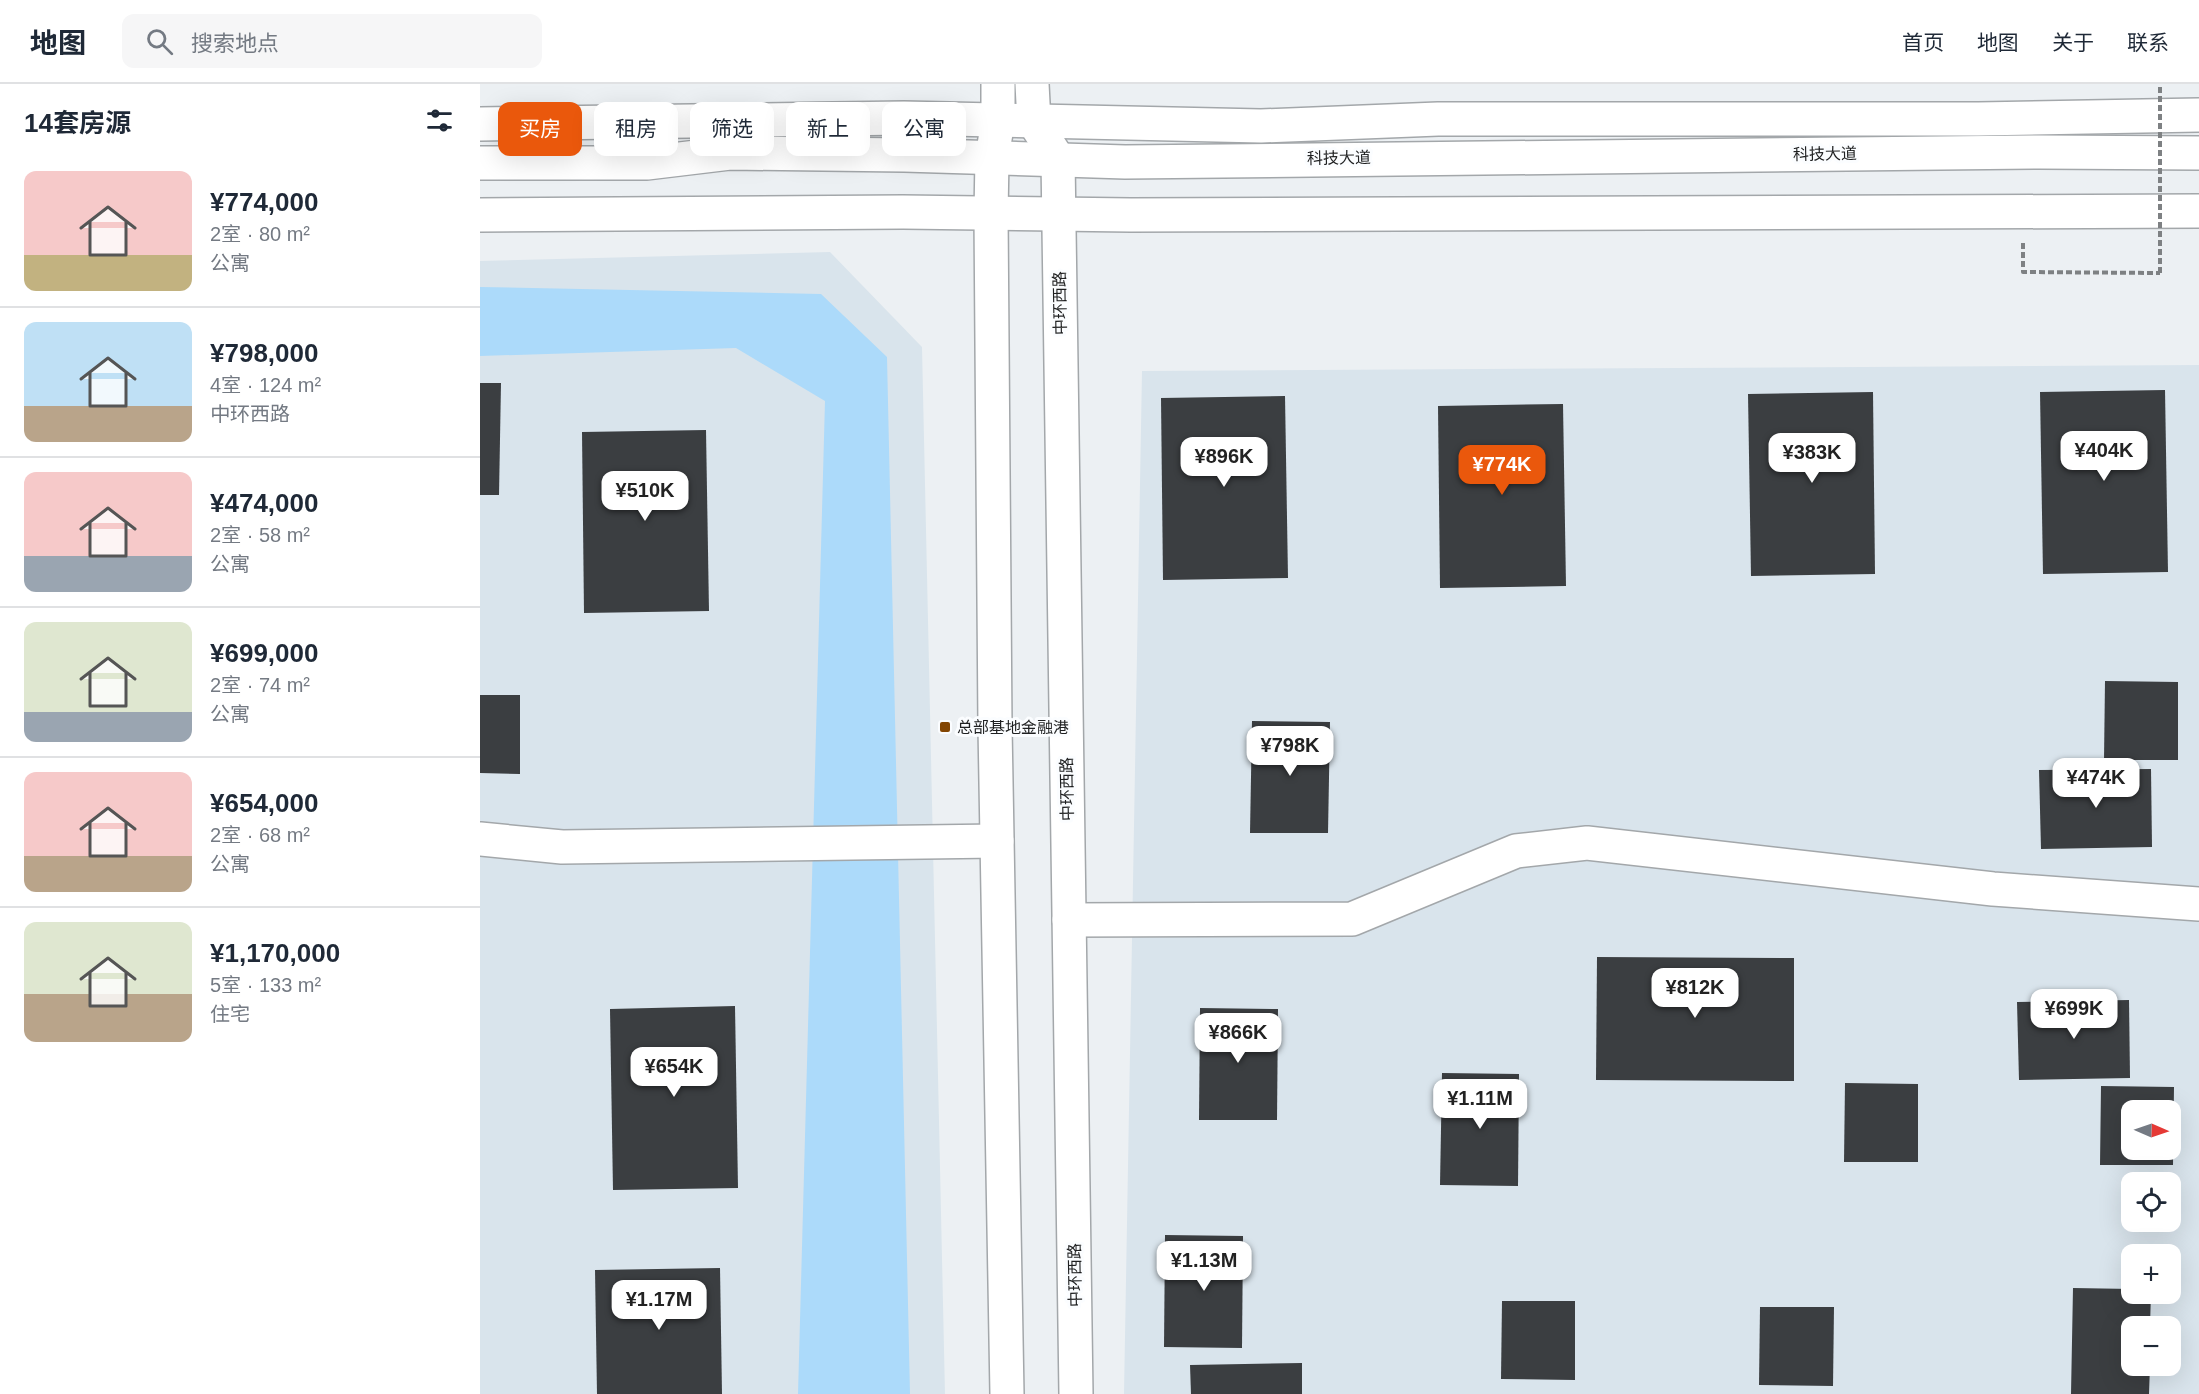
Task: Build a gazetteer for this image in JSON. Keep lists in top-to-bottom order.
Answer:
{
  "streets": {
    "street": ["科技大道", "中环西路"]
  },
  "crossings": [
    ["科技大道", "中环西路"]
  ],
  "places": {
    "transit": ["总部基地金融港"]
  },
  "north": "right",
  "page": {
    "header": "地图",
    "search": "搜索地点",
    "nav": [
      "首页",
      "地图",
      "关于",
      "联系"
    ],
    "heading": "14套房源",
    "chip": [
      "买房",
      "租房",
      "筛选",
      "新上",
      "公寓"
    ],
    "list": [
      {
        "name": "¥774,000",
        "note": "2室 · 80 m² · 公寓"
      },
      {
        "name": "¥798,000",
        "note": "4室 · 124 m² · 中环西路"
      },
      {
        "name": "¥474,000",
        "note": "2室 · 58 m² · 公寓"
      },
      {
        "name": "¥699,000",
        "note": "2室 · 74 m² · 公寓"
      },
      {
        "name": "¥654,000",
        "note": "2室 · 68 m² · 公寓"
      },
      {
        "name": "¥1,170,000",
        "note": "5室 · 133 m² · 住宅"
      }
    ],
    "price": [
      "¥404K",
      "¥383K",
      "¥896K",
      "¥774K",
      "¥510K",
      "¥798K",
      "¥474K",
      "¥812K",
      "¥699K",
      "¥866K",
      "¥654K",
      "¥1.11M",
      "¥1.13M",
      "¥1.17M"
    ],
    "map_buttons": ["+", "−"]
  }
}
